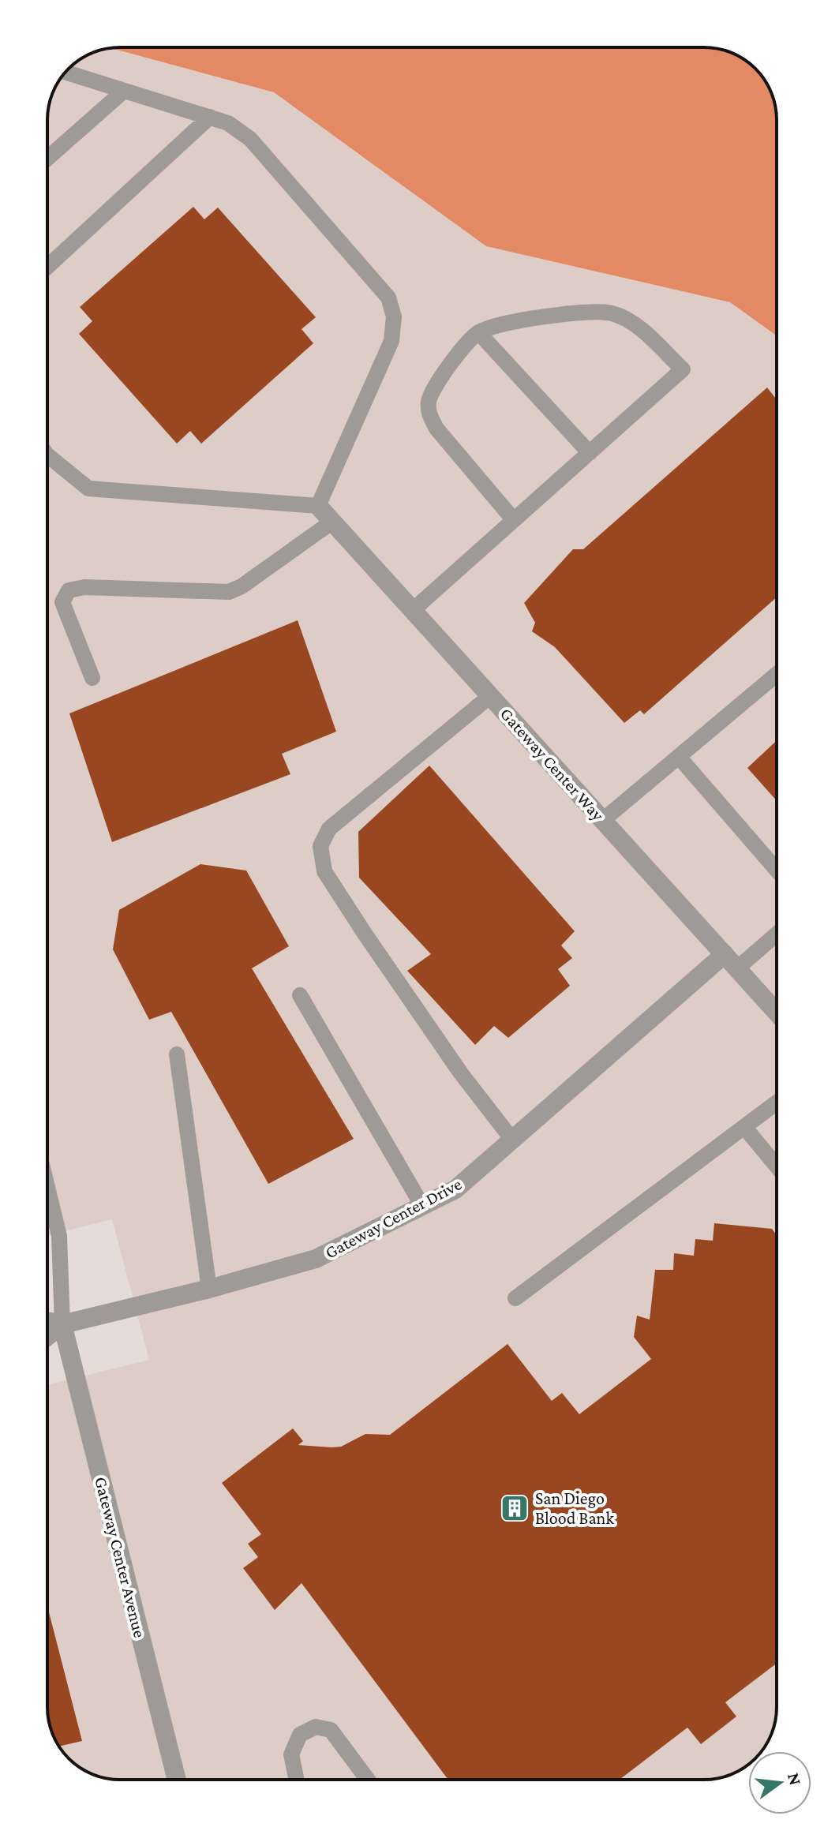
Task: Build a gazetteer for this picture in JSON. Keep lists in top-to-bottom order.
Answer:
{
  "streets": {
    "street": ["Gateway Center Way", "Gateway Center Drive", "Gateway Center Avenue"]
  },
  "crossings": [
    ["Gateway Center Way", "Gateway Center Drive"],
    ["Gateway Center Drive", "Gateway Center Avenue"]
  ],
  "places": {
    "building": ["San Diego Blood Bank"]
  },
  "north": "right"
}
